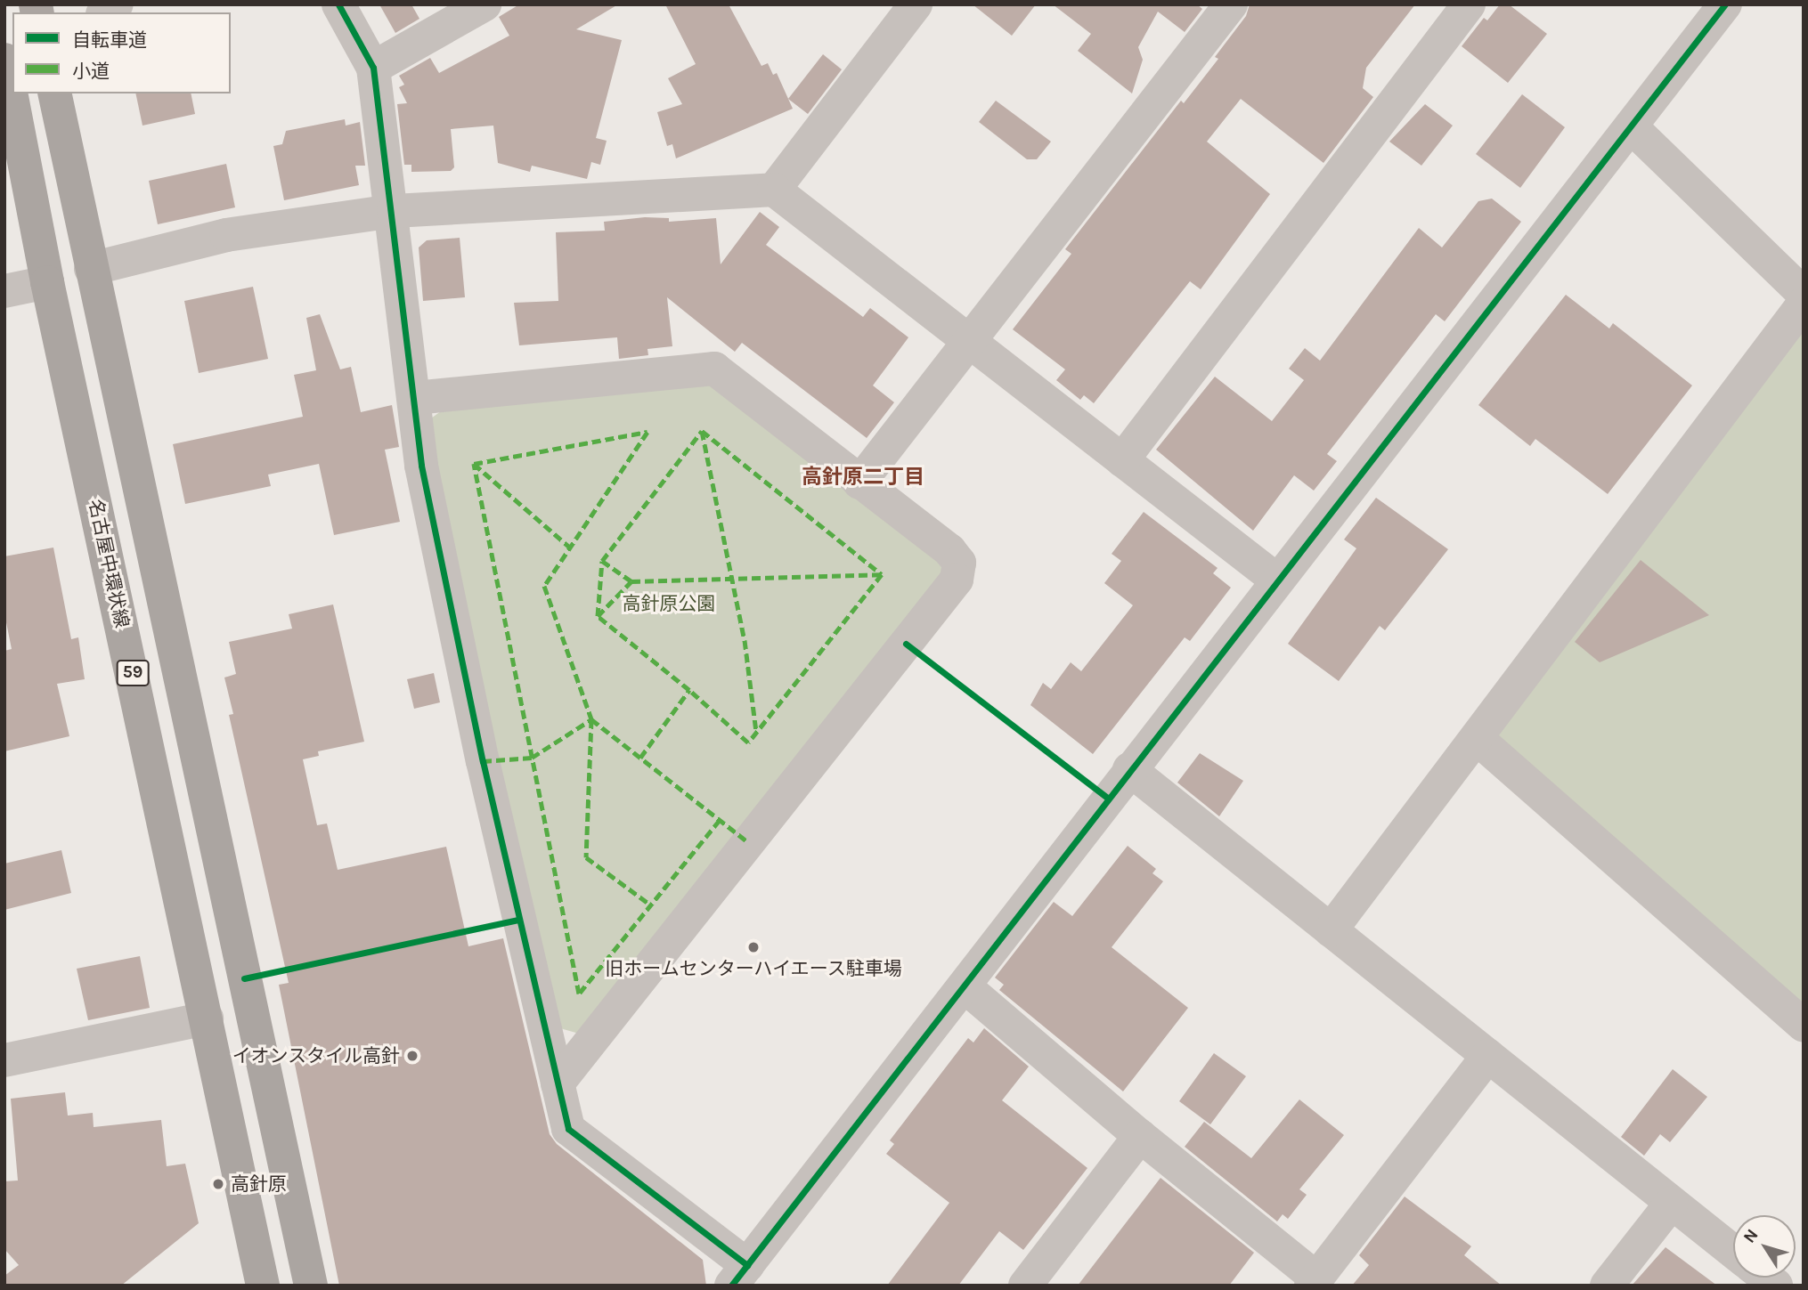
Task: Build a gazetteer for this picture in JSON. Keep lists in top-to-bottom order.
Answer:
{
  "streets": {
    "main road": ["名古屋中環状線", "59"]
  },
  "districts": ["高針原二丁目"],
  "parks": ["高針原公園"],
  "places": ["旧ホームセンターハイエース駐車場", "イオンスタイル高針", "高針原"],
  "legend": ["自転車道", "小道"],
  "north": "top left"
}
